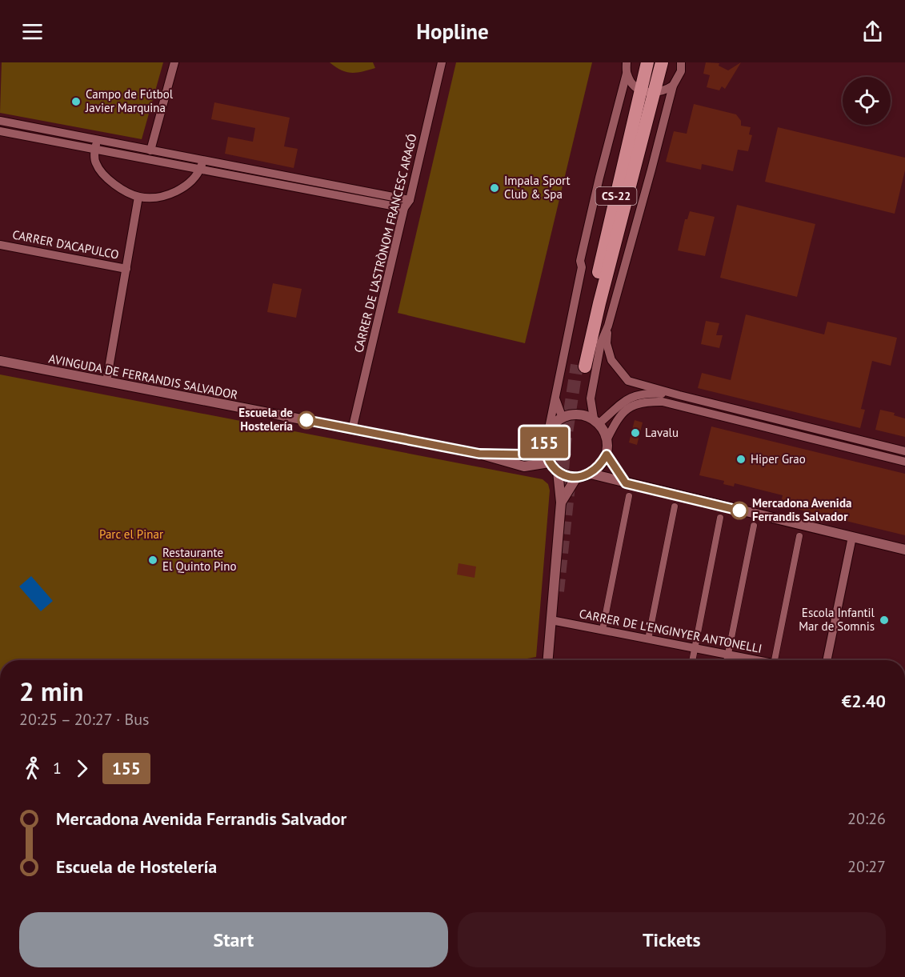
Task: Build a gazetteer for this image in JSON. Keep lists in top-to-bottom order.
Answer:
{
  "streets": {
    "highway": ["CS-22"],
    "street": [
      "CARRER DE L'ASTRÒNOM FRANCESC ARAGÓ",
      "CARRER D'ACAPULCO",
      "AVINGUDA DE FERRANDIS SALVADOR",
      "CARRER DE L'ENGINYER ANTONELLI"
    ]
  },
  "crossings": [
    ["CARRER DE L'ASTRÒNOM FRANCESC ARAGÓ", "AVINGUDA DE FERRANDIS SALVADOR"]
  ],
  "parks": ["Parc el Pinar"],
  "places": [
    "Campo de Fútbol Javier Marquina",
    "Impala Sport Club & Spa",
    "Escuela de Hostelería",
    "Lavalu",
    "Hiper Grao",
    "Mercadona Avenida Ferrandis Salvador",
    "Restaurante El Quinto Pino",
    "Escola Infantil Mar de Somnis"
  ],
  "lines": ["bus line 155"],
  "page": {
    "header": "Hopline",
    "on_map": "155",
    "heading": ["2 min", "20:25 – 20:27 · Bus", "€2.40"],
    "legs": ["1", "155"],
    "list": [
      {
        "name": "Mercadona Avenida Ferrandis Salvador",
        "value": "20:26"
      },
      {
        "name": "Escuela de Hostelería",
        "value": "20:27"
      }
    ],
    "buttons": ["Start", "Tickets"]
  }
}
